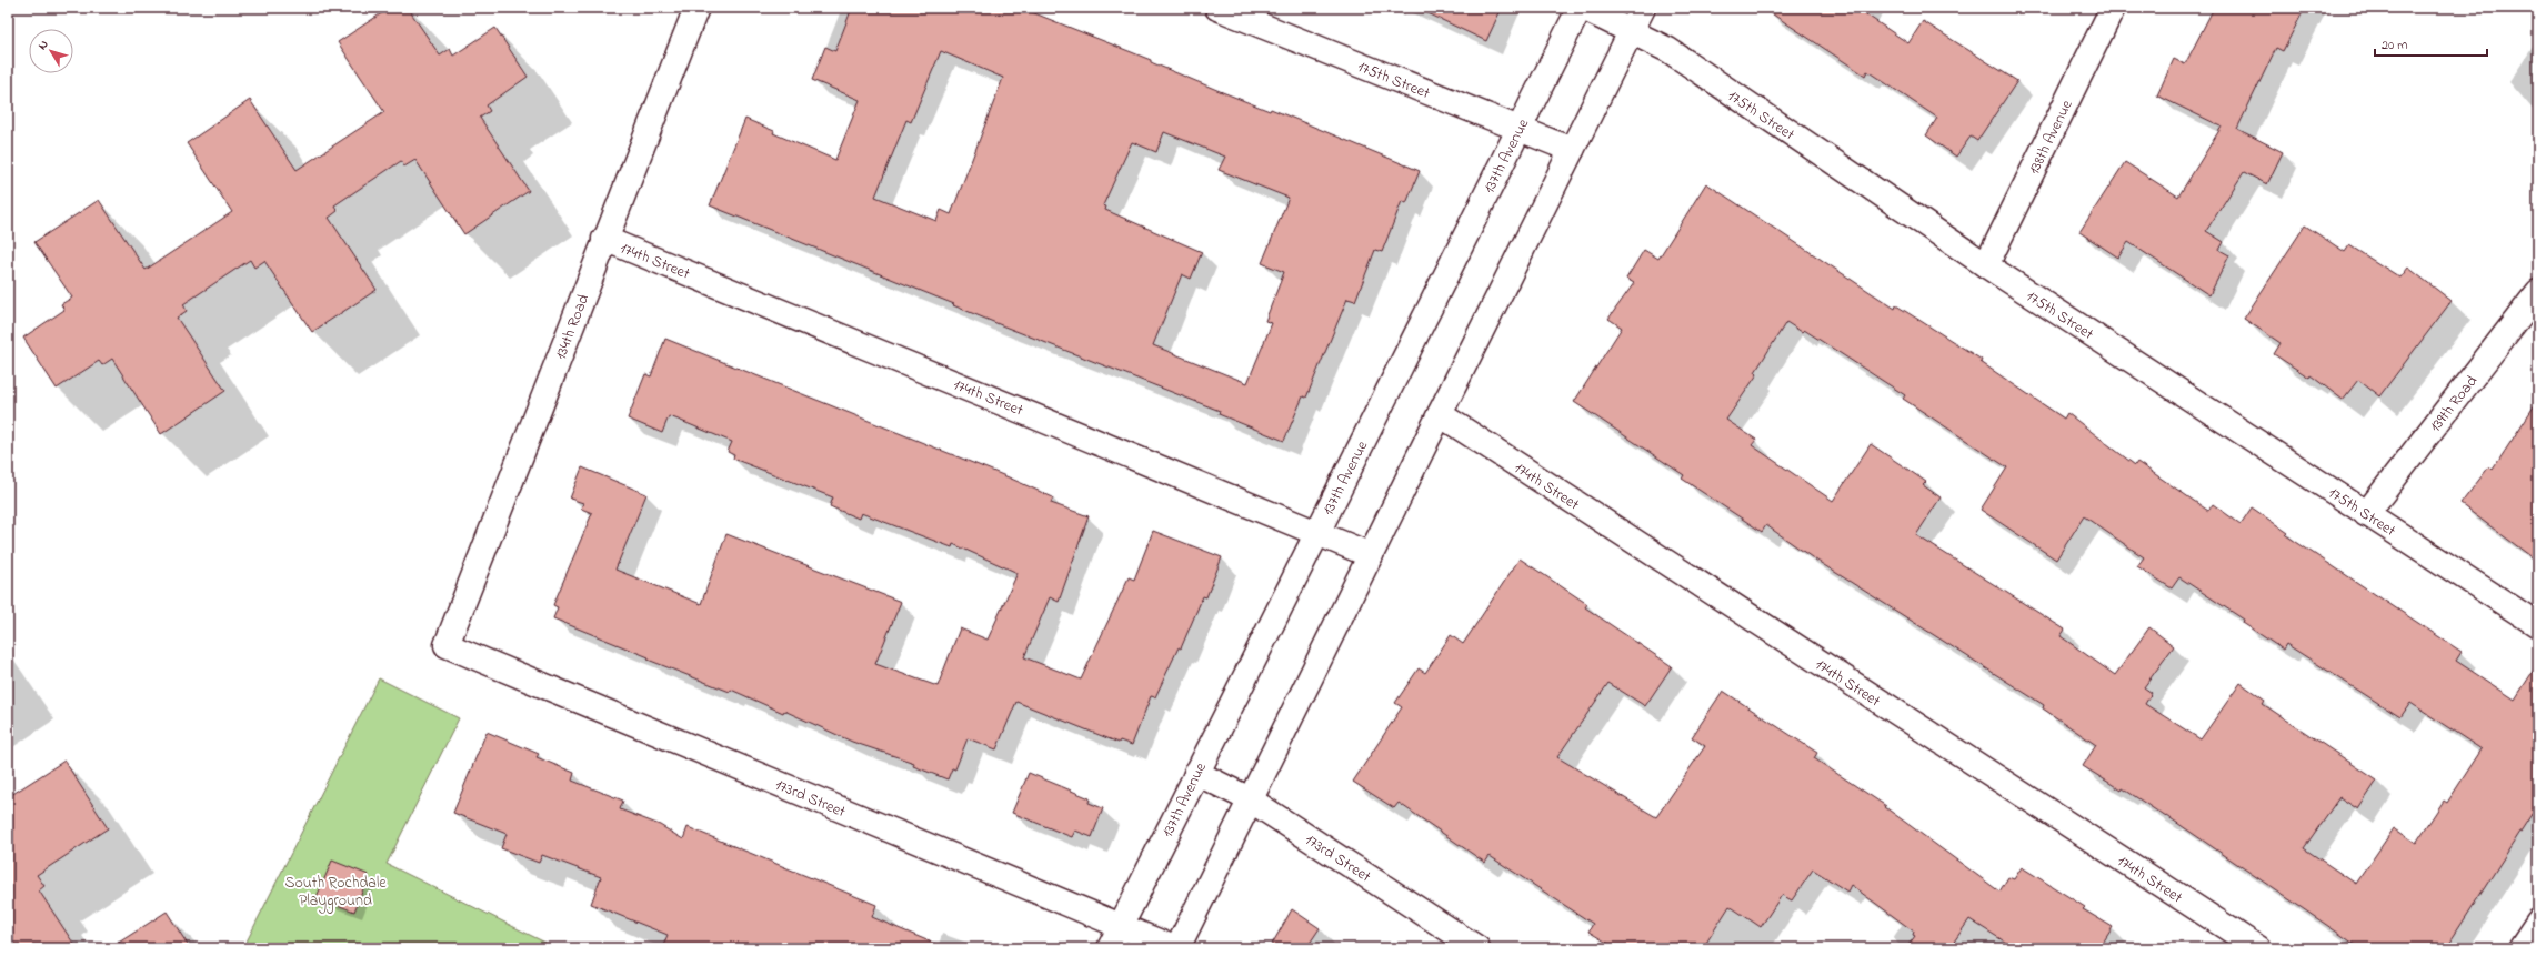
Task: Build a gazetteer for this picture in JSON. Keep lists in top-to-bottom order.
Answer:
{
  "streets": {
    "street": [
      "175th Street",
      "138th Avenue",
      "137th Avenue",
      "174th Street",
      "134th Road",
      "139th Road",
      "173rd Street"
    ]
  },
  "crossings": [
    ["175th Street", "138th Avenue"],
    ["175th Street", "137th Avenue"],
    ["175th Street", "139th Road"],
    ["137th Avenue", "174th Street"],
    ["137th Avenue", "173rd Street"],
    ["174th Street", "134th Road"],
    ["134th Road", "173rd Street"]
  ],
  "parks": ["South Rochdale Playground"],
  "scale_bar": "20 m",
  "north": "top left"
}
